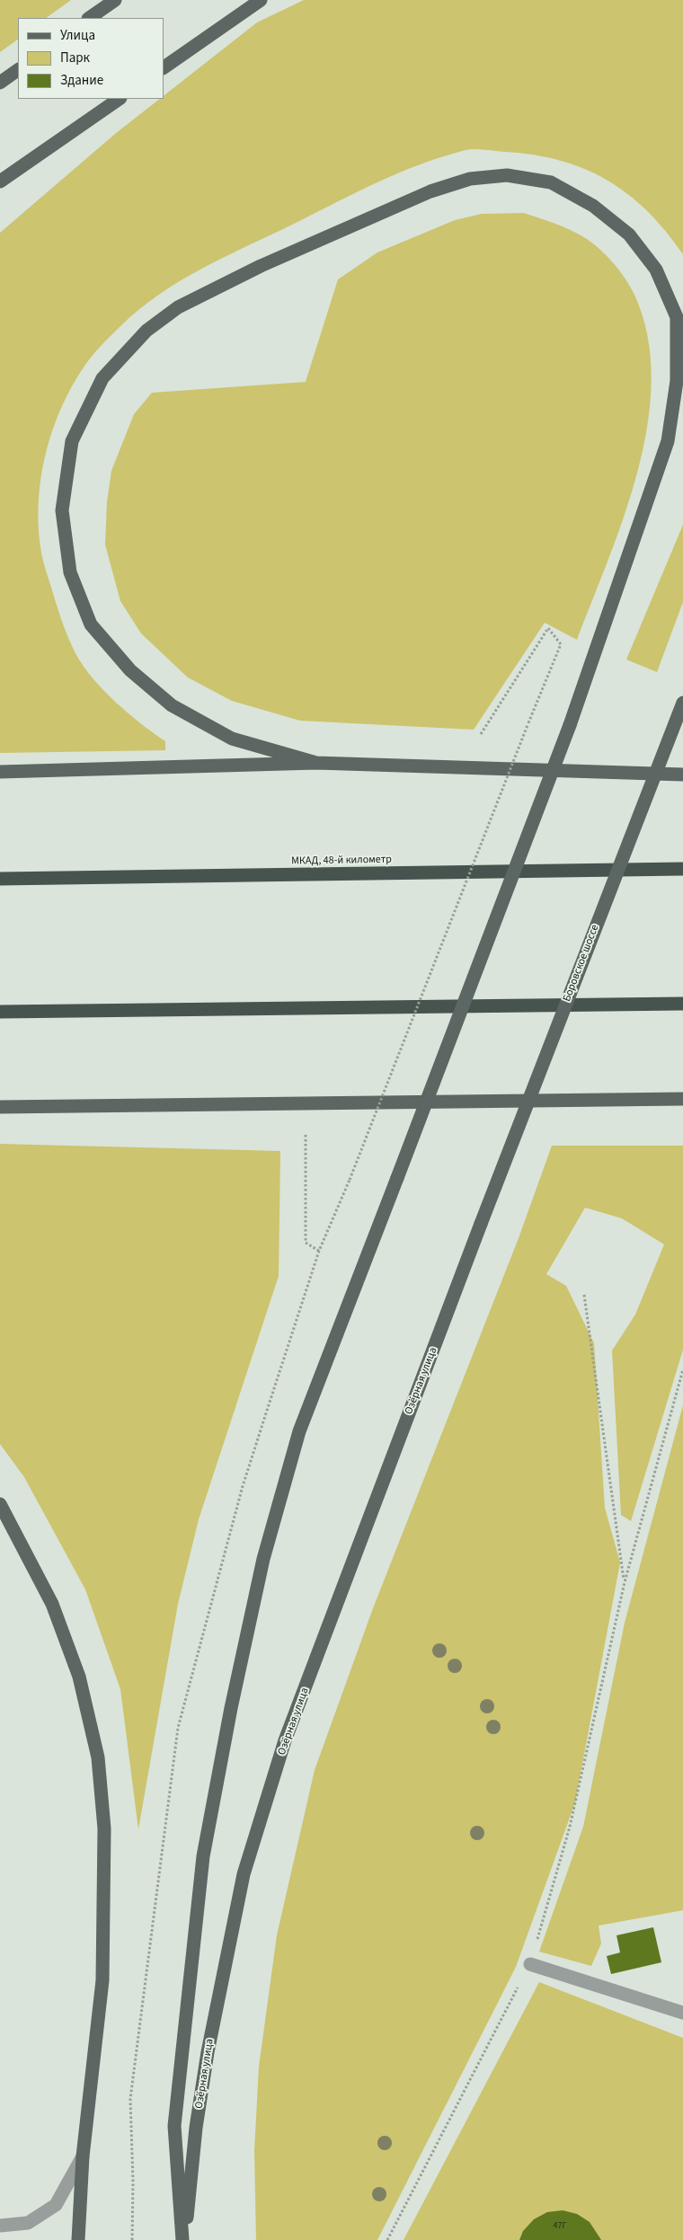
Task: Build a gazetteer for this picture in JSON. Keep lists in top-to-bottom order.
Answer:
{
  "streets": {
    "highway": ["МКАД, 48-й километр"],
    "main road": ["Боровское шоссе", "Озёрная улица"]
  },
  "crossings": [
    ["Боровское шоссе", "Озёрная улица"]
  ],
  "house_numbers": ["47Г"],
  "legend": ["Улица", "Парк", "Здание"]
}
